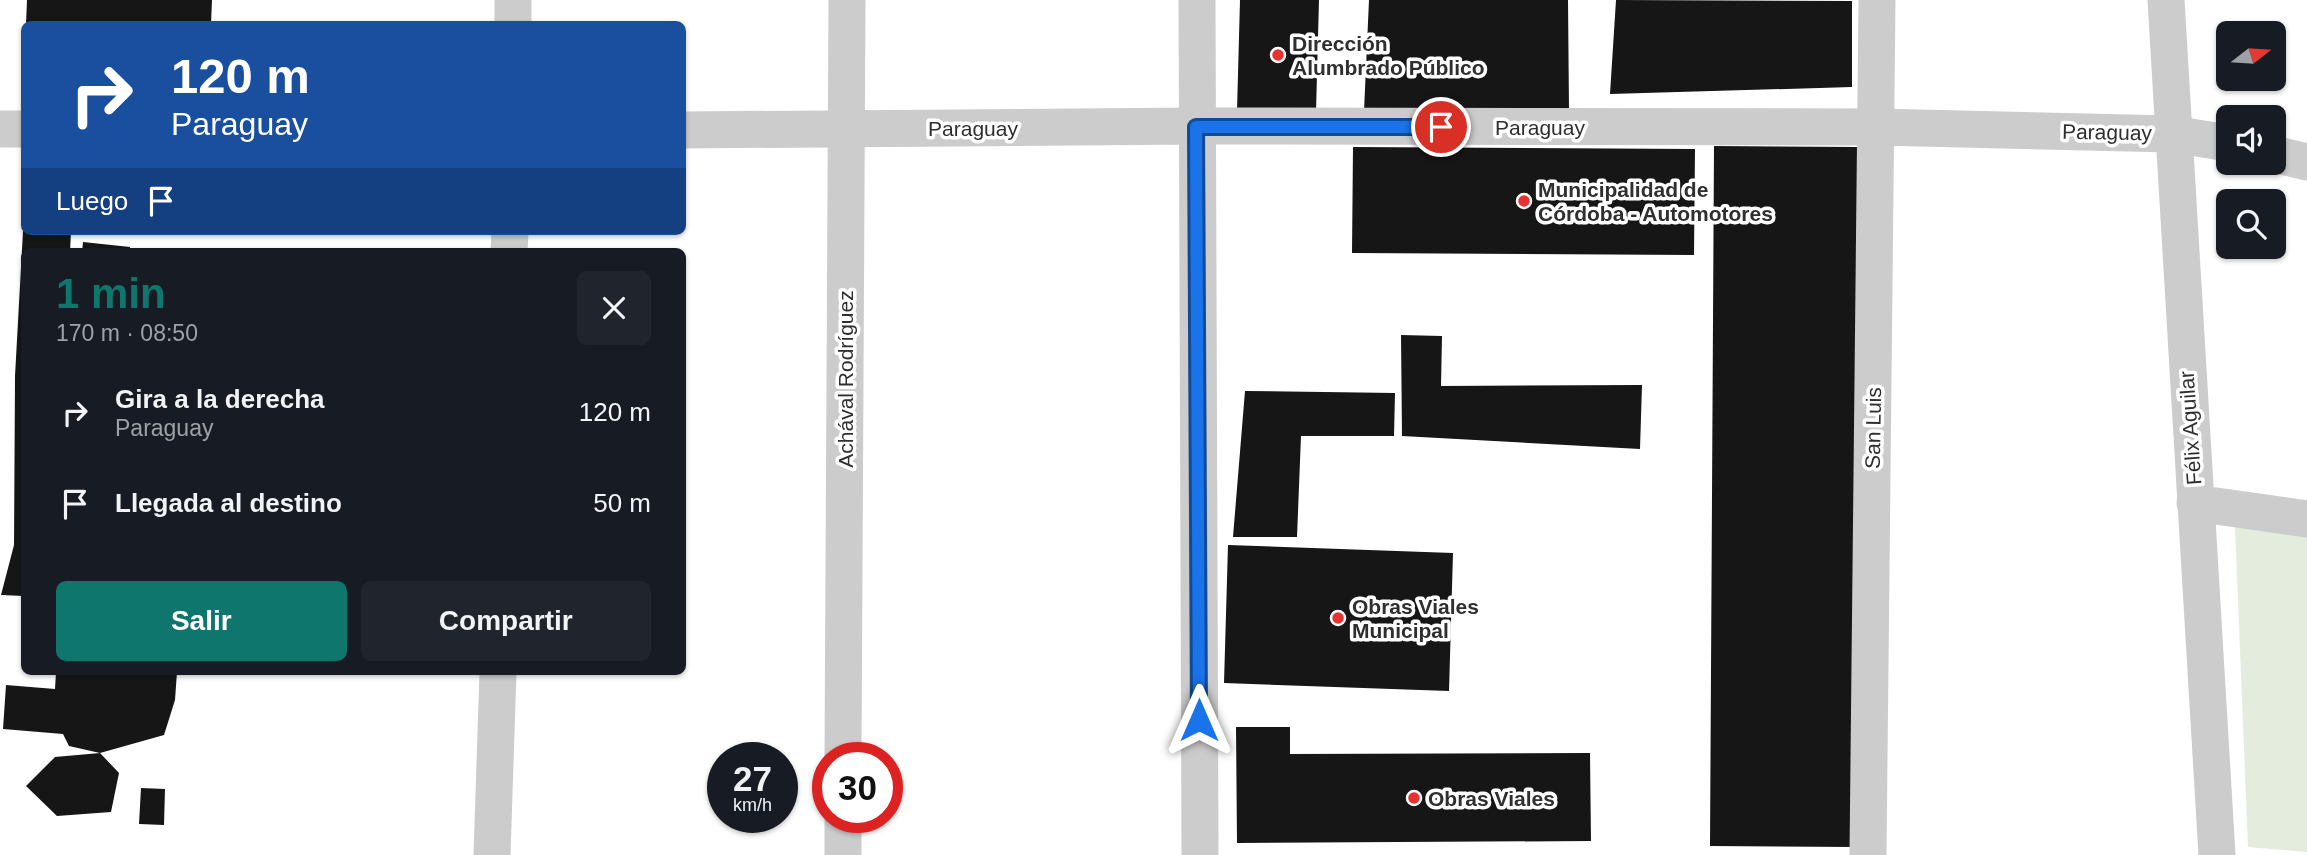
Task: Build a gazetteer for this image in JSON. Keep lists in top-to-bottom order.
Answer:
{
  "streets": {
    "street": [
      "Paraguay",
      "Achával Rodríguez",
      "San Luis",
      "Félix Aguilar"
    ]
  },
  "crossings": [
    ["Paraguay", "Achával Rodríguez"],
    ["Paraguay", "San Luis"],
    ["Paraguay", "Félix Aguilar"]
  ],
  "places": [
    "Dirección Alumbrado Público",
    "Municipalidad de Córdoba - Automotores",
    "Obras Viales Municipal",
    "Obras Viales"
  ],
  "north": "right",
  "page": {
    "turn": ["120 m", "Paraguay"],
    "then": "Luego",
    "heading": ["1 min", "170 m · 08:50"],
    "list": [
      {
        "name": "Gira a la derecha",
        "note": "Paraguay",
        "value": "120 m"
      },
      {
        "name": "Llegada al destino",
        "value": "50 m"
      }
    ],
    "buttons": ["Salir", "Compartir"],
    "speed": "27 km/h",
    "limit": "30"
  }
}
